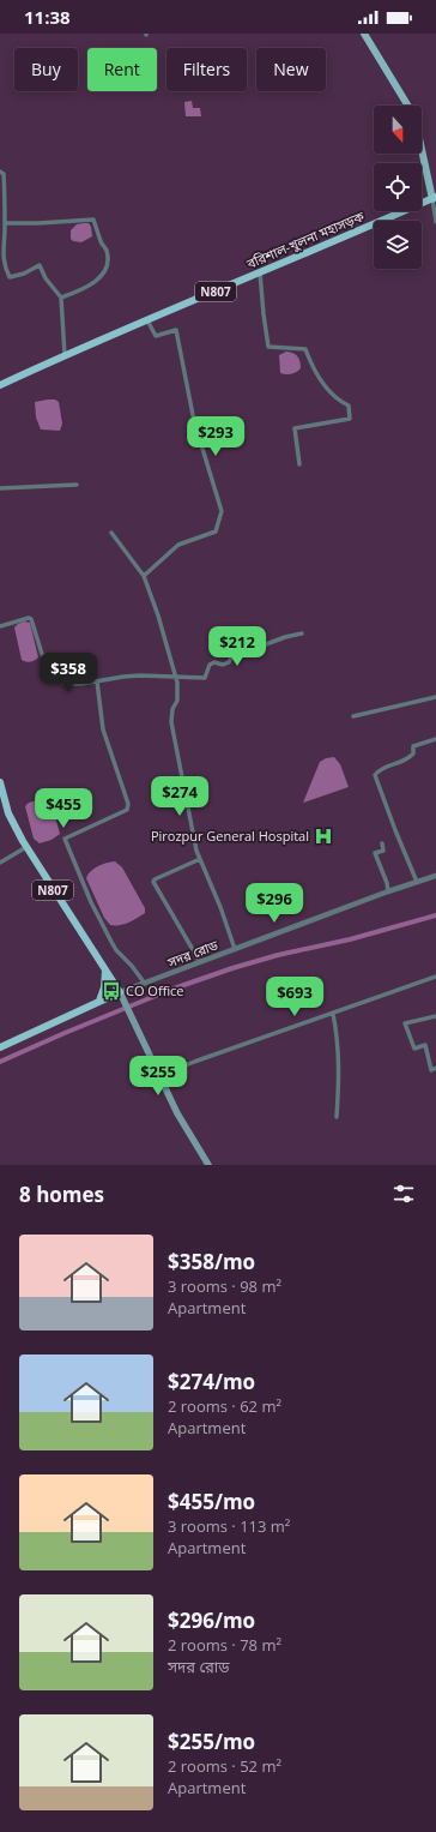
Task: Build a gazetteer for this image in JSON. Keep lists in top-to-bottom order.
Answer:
{
  "streets": {
    "highway": ["বরিশাল-খুলনা মহাসড়ক", "N807"],
    "street": ["সদর রোড"]
  },
  "crossings": [
    ["N807", "সদর রোড"]
  ],
  "places": {
    "hospital": ["Pirozpur General Hospital"],
    "bus stop": ["CO Office"]
  },
  "north": "bottom",
  "page": {
    "status": "11:38",
    "chip": [
      "Buy",
      "Rent",
      "Filters",
      "New"
    ],
    "price": [
      "$293",
      "$212",
      "$358",
      "$274",
      "$455",
      "$296",
      "$693",
      "$255"
    ],
    "heading": "8 homes",
    "list": [
      {
        "name": "$358/mo",
        "note": "3 rooms · 98 m² · Apartment"
      },
      {
        "name": "$274/mo",
        "note": "2 rooms · 62 m² · Apartment"
      },
      {
        "name": "$455/mo",
        "note": "3 rooms · 113 m² · Apartment"
      },
      {
        "name": "$296/mo",
        "note": "2 rooms · 78 m² · সদর রোড"
      },
      {
        "name": "$255/mo",
        "note": "2 rooms · 52 m² · Apartment"
      }
    ]
  }
}
